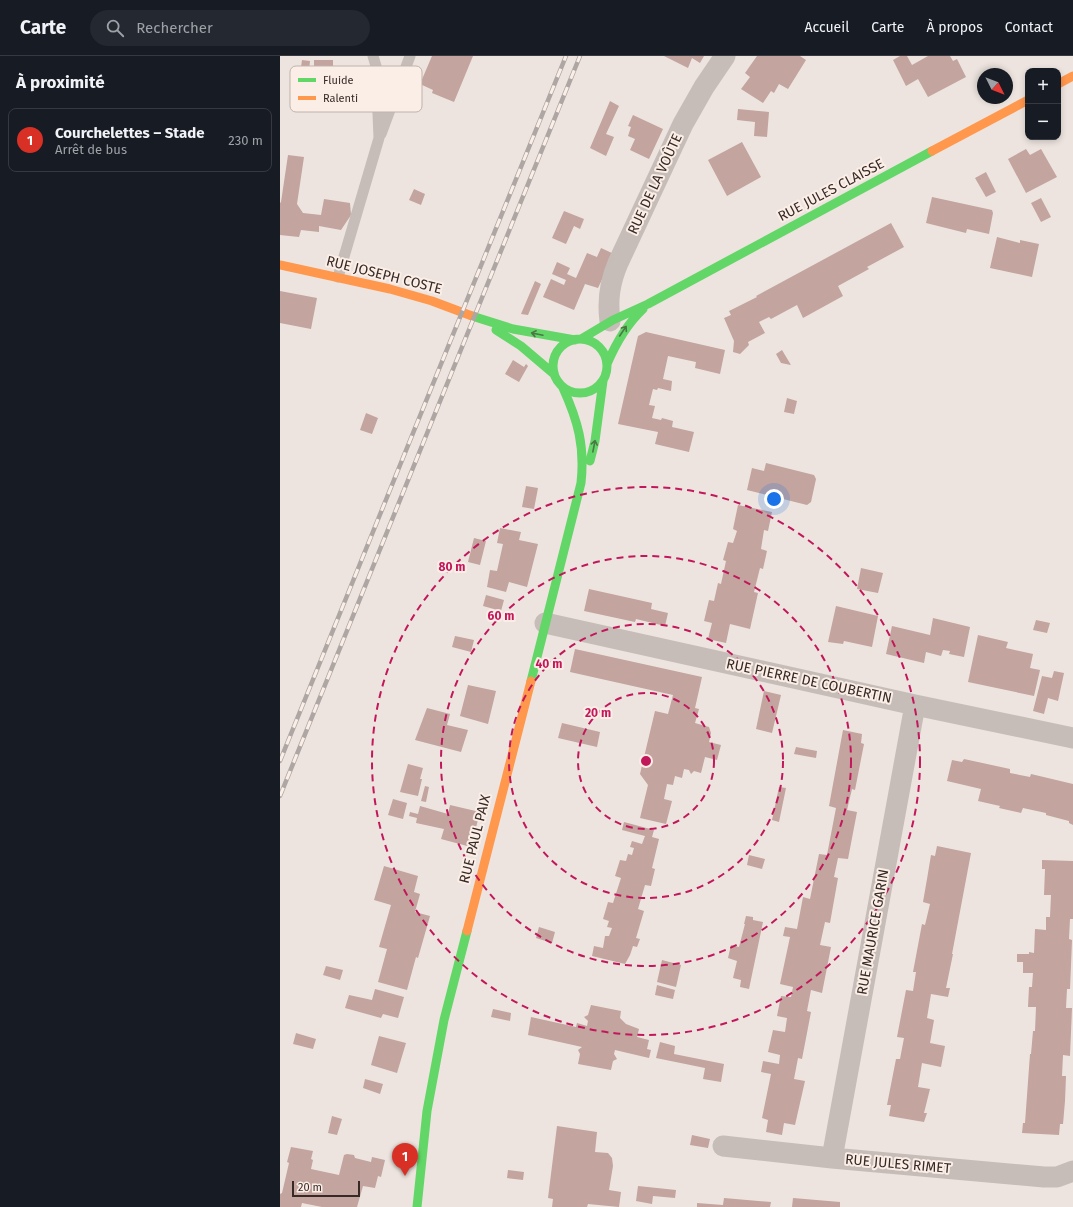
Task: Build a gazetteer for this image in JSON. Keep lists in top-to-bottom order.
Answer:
{
  "streets": {
    "street": [
      "RUE DE LA VOÛTE",
      "RUE JULES CLAISSE",
      "RUE JOSEPH COSTE",
      "RUE PIERRE DE COUBERTIN",
      "RUE PAUL PAIX",
      "RUE MAURICE GARIN",
      "RUE JULES RIMET"
    ]
  },
  "crossings": [
    ["RUE DE LA VOÛTE", "RUE JULES CLAISSE"],
    ["RUE JULES CLAISSE", "RUE JOSEPH COSTE"],
    ["RUE JULES CLAISSE", "RUE PAUL PAIX"],
    ["RUE JOSEPH COSTE", "RUE PAUL PAIX"],
    ["RUE PIERRE DE COUBERTIN", "RUE PAUL PAIX"],
    ["RUE PIERRE DE COUBERTIN", "RUE MAURICE GARIN"],
    ["RUE MAURICE GARIN", "RUE JULES RIMET"]
  ],
  "legend": ["Fluide", "Ralenti"],
  "scale_bar": "20 m",
  "north": "bottom right",
  "page": {
    "header": "Carte",
    "search": "Rechercher",
    "nav": [
      "Accueil",
      "Carte",
      "À propos",
      "Contact"
    ],
    "heading": "À proximité",
    "map_buttons": ["+", "−"],
    "list": [
      {
        "mark": "1",
        "name": "Courchelettes – Stade",
        "note": "Arrêt de bus",
        "value": "230 m"
      }
    ],
    "pins": "1",
    "scale": "20 m"
  },
  "rings": [
    "80 m",
    "60 m",
    "40 m",
    "20 m"
  ]
}
